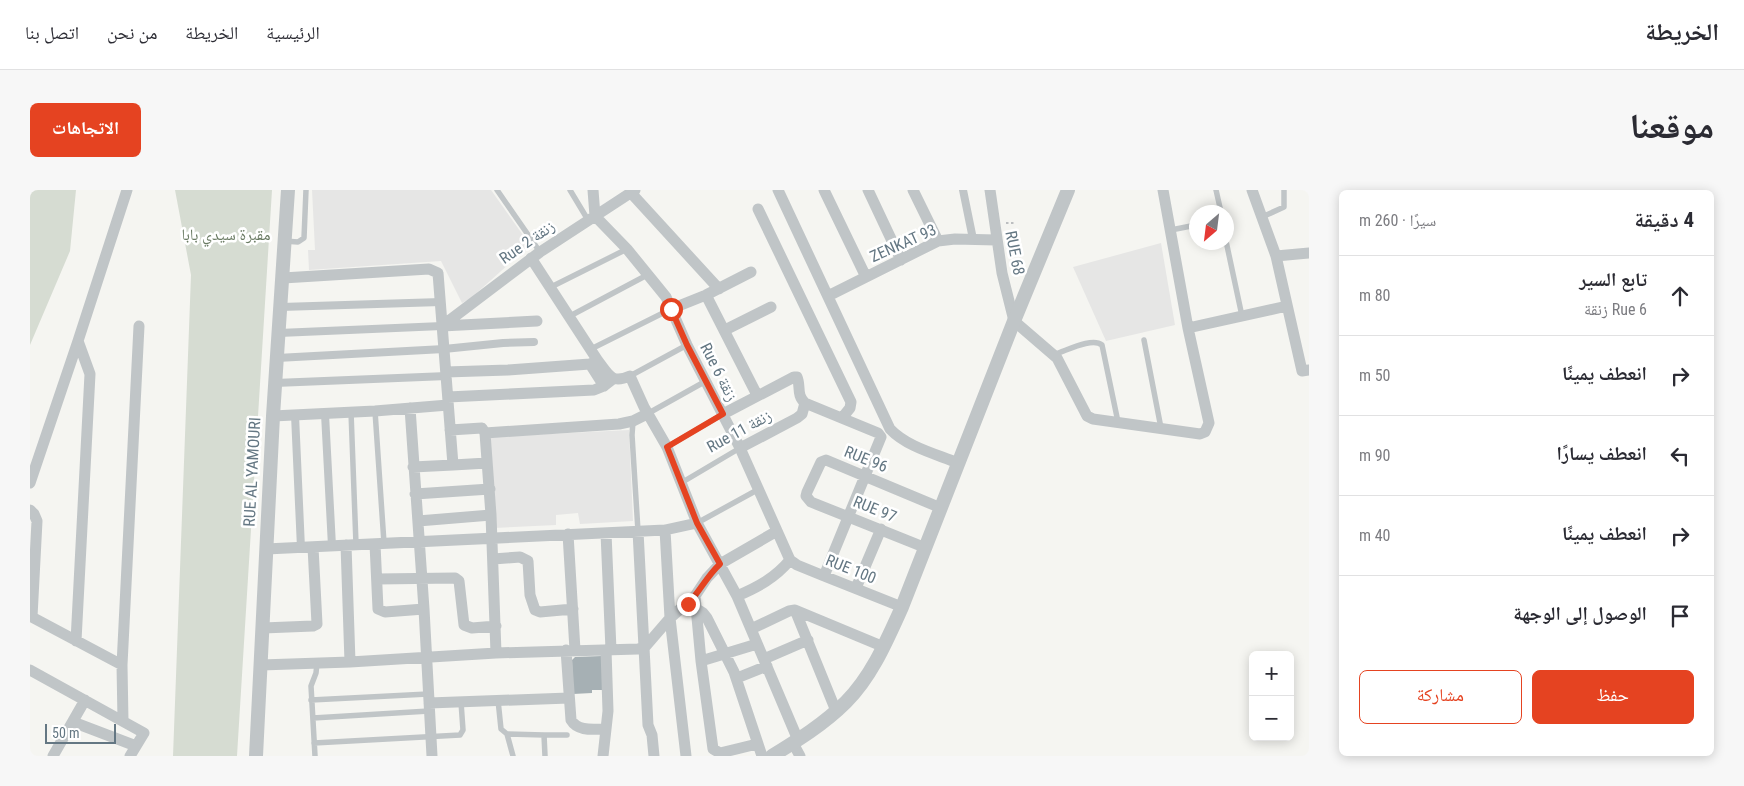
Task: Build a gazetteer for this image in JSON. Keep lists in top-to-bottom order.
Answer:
{
  "streets": {
    "street": [
      "Rue 2 زنقة",
      "ZENKAT 93",
      "RUE 68",
      "Rue 6 زنقة",
      "Rue 11 زنقة",
      "RUE 96",
      "RUE AL YAMOURI",
      "RUE 97",
      "RUE 100"
    ]
  },
  "crossings": [
    ["Rue 2 زنقة", "Rue 6 زنقة"],
    ["ZENKAT 93", "RUE 68"],
    ["Rue 6 زنقة", "Rue 11 زنقة"],
    ["Rue 6 زنقة", "RUE 100"],
    ["RUE 96", "RUE 97"]
  ],
  "parks": ["مقبرة سيدي بابا"],
  "scale_bar": "50 m",
  "north": "bottom left",
  "page": {
    "header": "الخريطة",
    "nav": [
      "الرئيسية",
      "الخريطة",
      "من نحن",
      "اتصل بنا"
    ],
    "title": "موقعنا",
    "buttons": [
      "الاتجاهات",
      ["حفظ", "مشاركة"]
    ],
    "heading": ["4 دقيقة", "سيرًا · 260 m"],
    "list": [
      ["تابع السير", "Rue 6 زنقة", "80 m"],
      ["انعطف يمينًا", "50 m"],
      ["انعطف يسارًا", "90 m"],
      ["انعطف يمينًا", "40 m"],
      "الوصول إلى الوجهة"
    ],
    "map_buttons": ["+", "−"],
    "scale": "50 m"
  }
}
